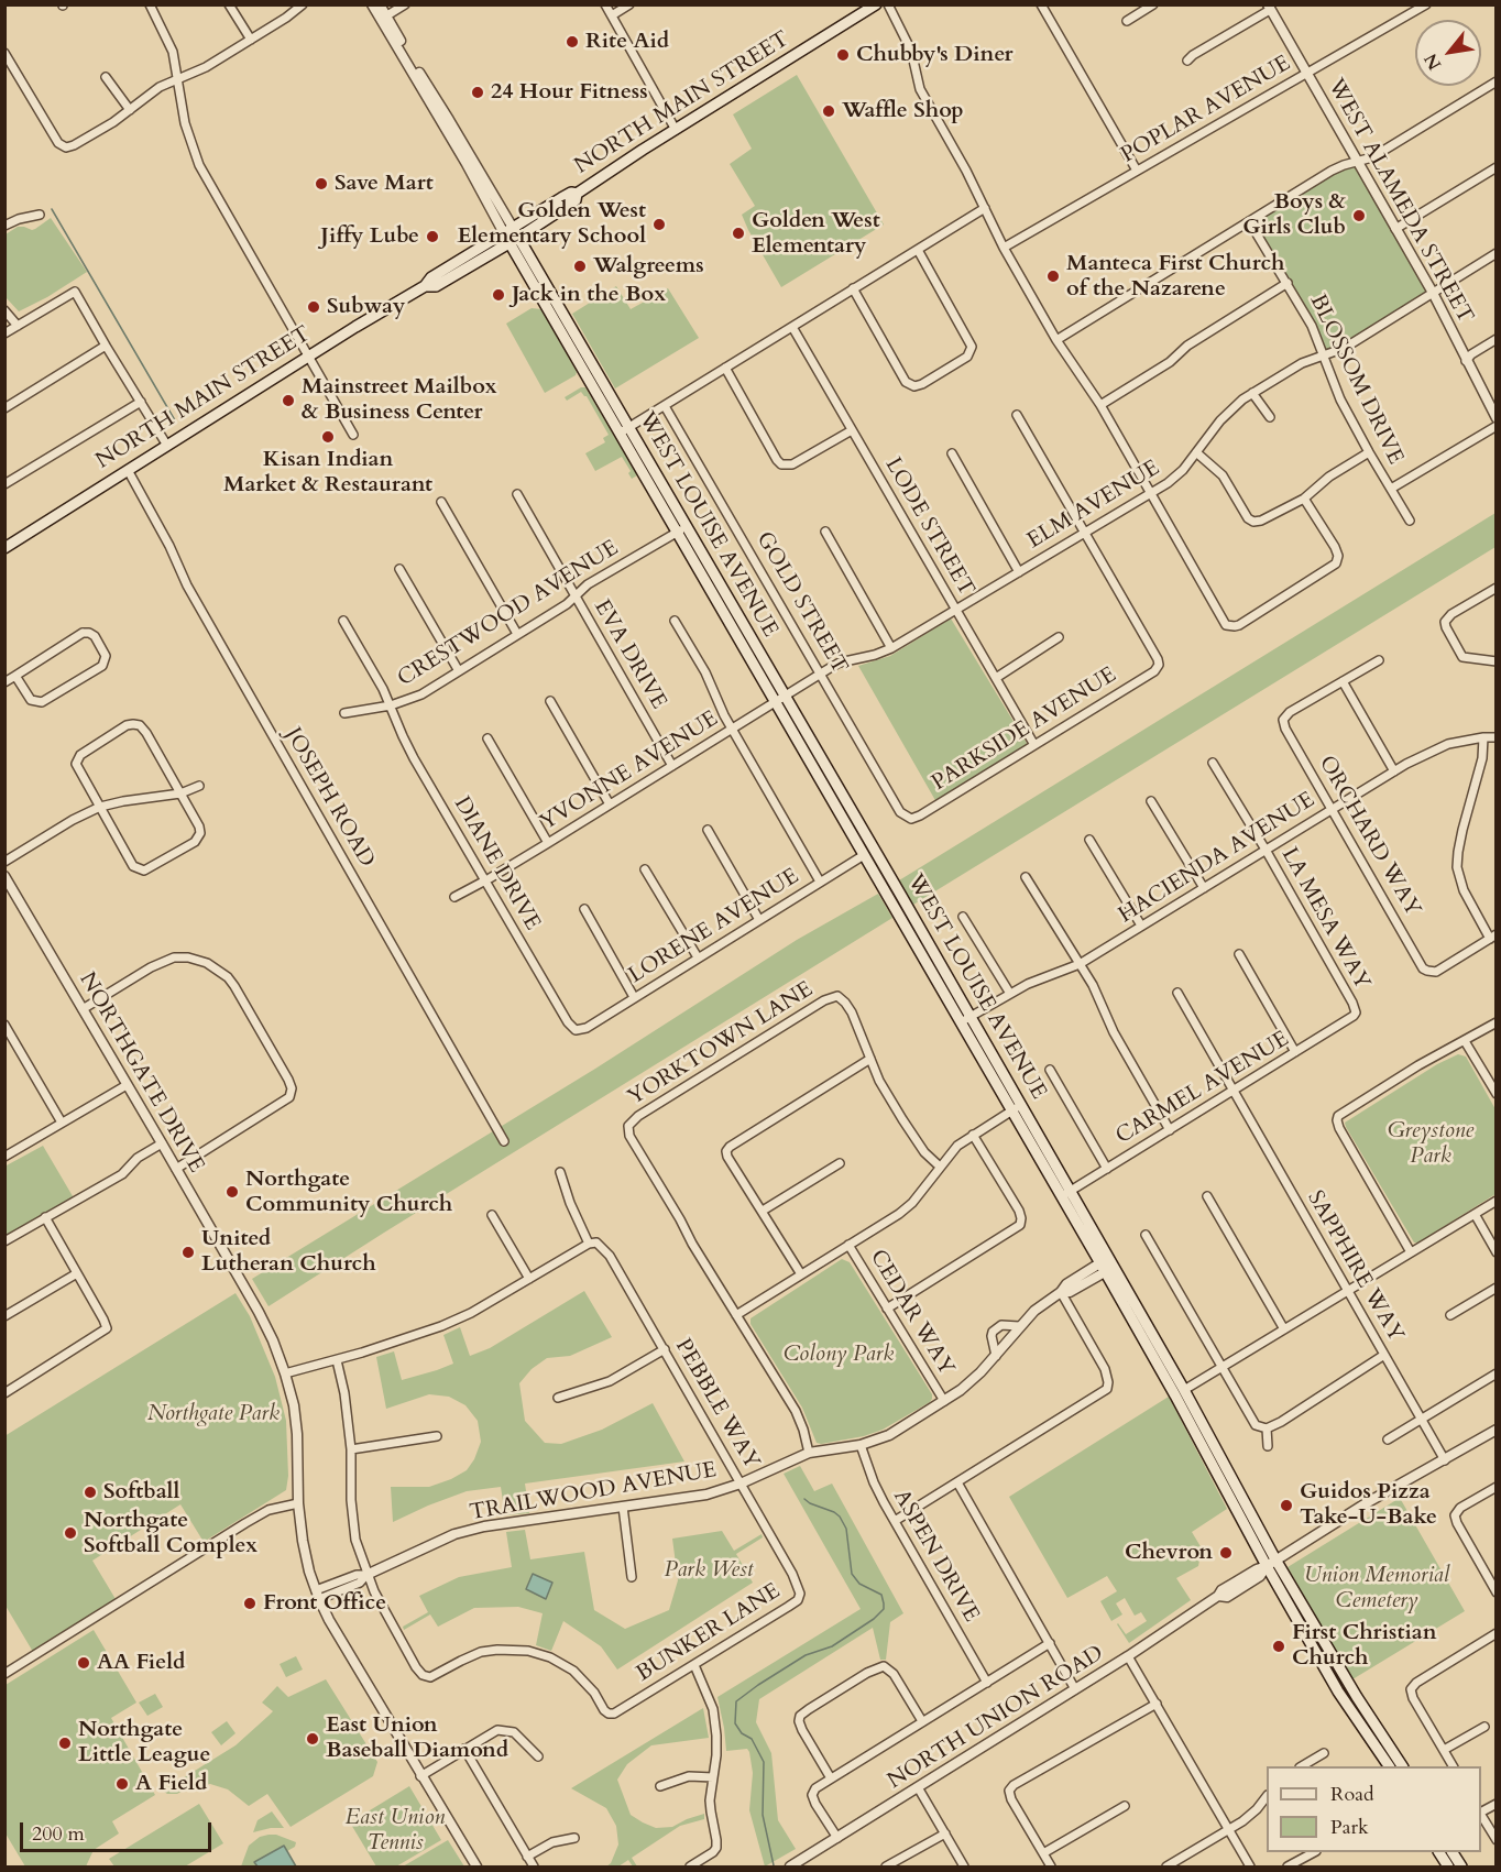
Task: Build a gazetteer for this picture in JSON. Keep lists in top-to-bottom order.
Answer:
{
  "streets": {
    "main road": ["NORTH MAIN STREET", "WEST LOUISE AVENUE"],
    "street": [
      "POPLAR AVENUE",
      "WEST ALAMEDA STREET",
      "BLOSSOM DRIVE",
      "ELM AVENUE",
      "LODE STREET",
      "GOLD STREET",
      "CRESTWOOD AVENUE",
      "EVA DRIVE",
      "PARKSIDE AVENUE",
      "YVONNE AVENUE",
      "JOSEPH ROAD",
      "ORCHARD WAY",
      "HACIENDA AVENUE",
      "DIANE DRIVE",
      "LA MESA WAY",
      "LORENE AVENUE",
      "YORKTOWN LANE",
      "NORTHGATE DRIVE",
      "CARMEL AVENUE",
      "SAPPHIRE WAY",
      "CEDAR WAY",
      "PEBBLE WAY",
      "TRAILWOOD AVENUE",
      "ASPEN DRIVE",
      "BUNKER LANE",
      "NORTH UNION ROAD"
    ]
  },
  "crossings": [
    ["NORTH MAIN STREET", "WEST LOUISE AVENUE"],
    ["NORTH MAIN STREET", "JOSEPH ROAD"],
    ["POPLAR AVENUE", "WEST ALAMEDA STREET"],
    ["WEST ALAMEDA STREET", "ELM AVENUE"],
    ["BLOSSOM DRIVE", "ELM AVENUE"],
    ["ELM AVENUE", "LODE STREET"],
    ["ELM AVENUE", "GOLD STREET"],
    ["ELM AVENUE", "PARKSIDE AVENUE"],
    ["ELM AVENUE", "YVONNE AVENUE"],
    ["WEST LOUISE AVENUE", "CRESTWOOD AVENUE"],
    ["WEST LOUISE AVENUE", "YVONNE AVENUE"],
    ["WEST LOUISE AVENUE", "HACIENDA AVENUE"],
    ["WEST LOUISE AVENUE", "LORENE AVENUE"],
    ["WEST LOUISE AVENUE", "CARMEL AVENUE"],
    ["WEST LOUISE AVENUE", "TRAILWOOD AVENUE"],
    ["WEST LOUISE AVENUE", "NORTH UNION ROAD"],
    ["LODE STREET", "PARKSIDE AVENUE"],
    ["GOLD STREET", "PARKSIDE AVENUE"],
    ["GOLD STREET", "YVONNE AVENUE"],
    ["CRESTWOOD AVENUE", "EVA DRIVE"],
    ["CRESTWOOD AVENUE", "DIANE DRIVE"],
    ["EVA DRIVE", "YVONNE AVENUE"],
    ["YVONNE AVENUE", "DIANE DRIVE"],
    ["ORCHARD WAY", "HACIENDA AVENUE"],
    ["HACIENDA AVENUE", "LA MESA WAY"],
    ["DIANE DRIVE", "LORENE AVENUE"],
    ["LA MESA WAY", "CARMEL AVENUE"],
    ["NORTHGATE DRIVE", "TRAILWOOD AVENUE"],
    ["CARMEL AVENUE", "SAPPHIRE WAY"],
    ["SAPPHIRE WAY", "NORTH UNION ROAD"],
    ["CEDAR WAY", "TRAILWOOD AVENUE"],
    ["PEBBLE WAY", "TRAILWOOD AVENUE"],
    ["PEBBLE WAY", "BUNKER LANE"],
    ["TRAILWOOD AVENUE", "ASPEN DRIVE"],
    ["TRAILWOOD AVENUE", "BUNKER LANE"]
  ],
  "parks": [
    "Greystone Park",
    "Colony Park",
    "Northgate Park",
    "Park West",
    "Union Memorial Cemetery",
    "East Union Tennis"
  ],
  "places": [
    "Rite Aid",
    "Chubby's Diner",
    "24 Hour Fitness",
    "Waffle Shop",
    "Save Mart",
    "Boys & Girls Club",
    "Golden West Elementary School",
    "Golden West Elementary",
    "Jiffy Lube",
    "Walgreems",
    "Manteca First Church of the Nazarene",
    "Jack in the Box",
    "Subway",
    "Mainstreet Mailbox & Business Center",
    "Kisan Indian Market & Restaurant",
    "Northgate Community Church",
    "United Lutheran Church",
    "Softball",
    "Guidos Pizza Take-U-Bake",
    "Northgate Softball Complex",
    "Chevron",
    "Front Office",
    "First Christian Church",
    "AA Field",
    "East Union Baseball Diamond",
    "Northgate Little League",
    "A Field"
  ],
  "legend": ["Road", "Park"],
  "scale_bar": "200 m",
  "north": "bottom left"
}
